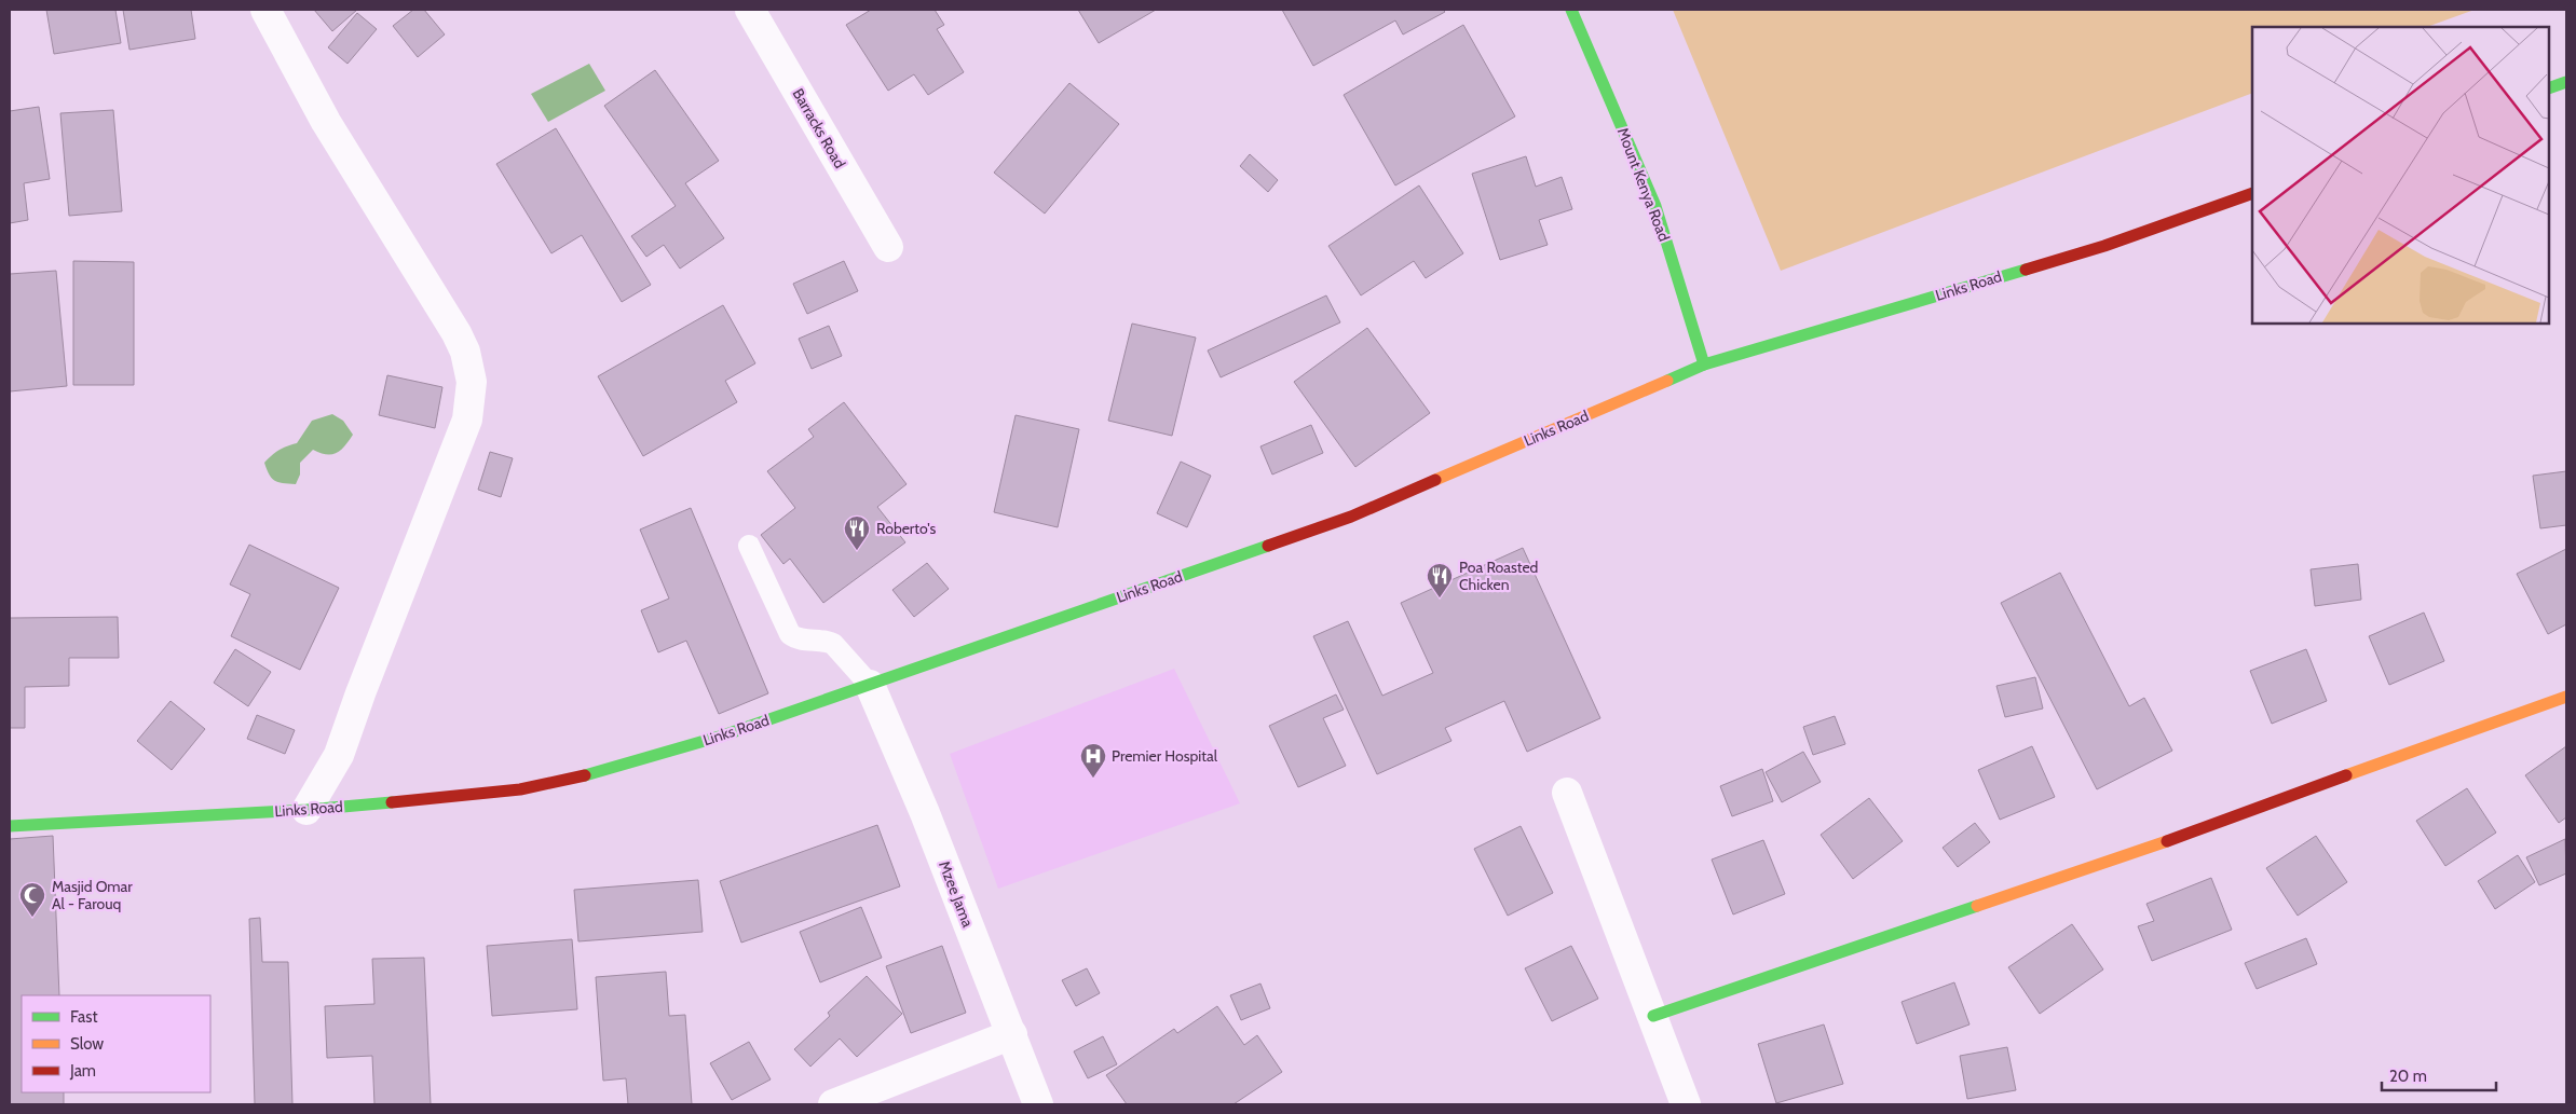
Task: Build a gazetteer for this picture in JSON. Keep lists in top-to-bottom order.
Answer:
{
  "streets": {
    "main road": ["Mount Kenya Road", "Links Road"],
    "street": ["Barracks Road", "Mzee Jama"]
  },
  "crossings": [
    ["Mount Kenya Road", "Links Road"],
    ["Links Road", "Mzee Jama"]
  ],
  "places": {
    "restaurant": ["Roberto's", "Poa Roasted Chicken"],
    "hospital": ["Premier Hospital"],
    "mosque": ["Masjid Omar Al - Farouq"]
  },
  "legend": ["Fast", "Slow", "Jam"],
  "scale_bar": "20 m"
}
